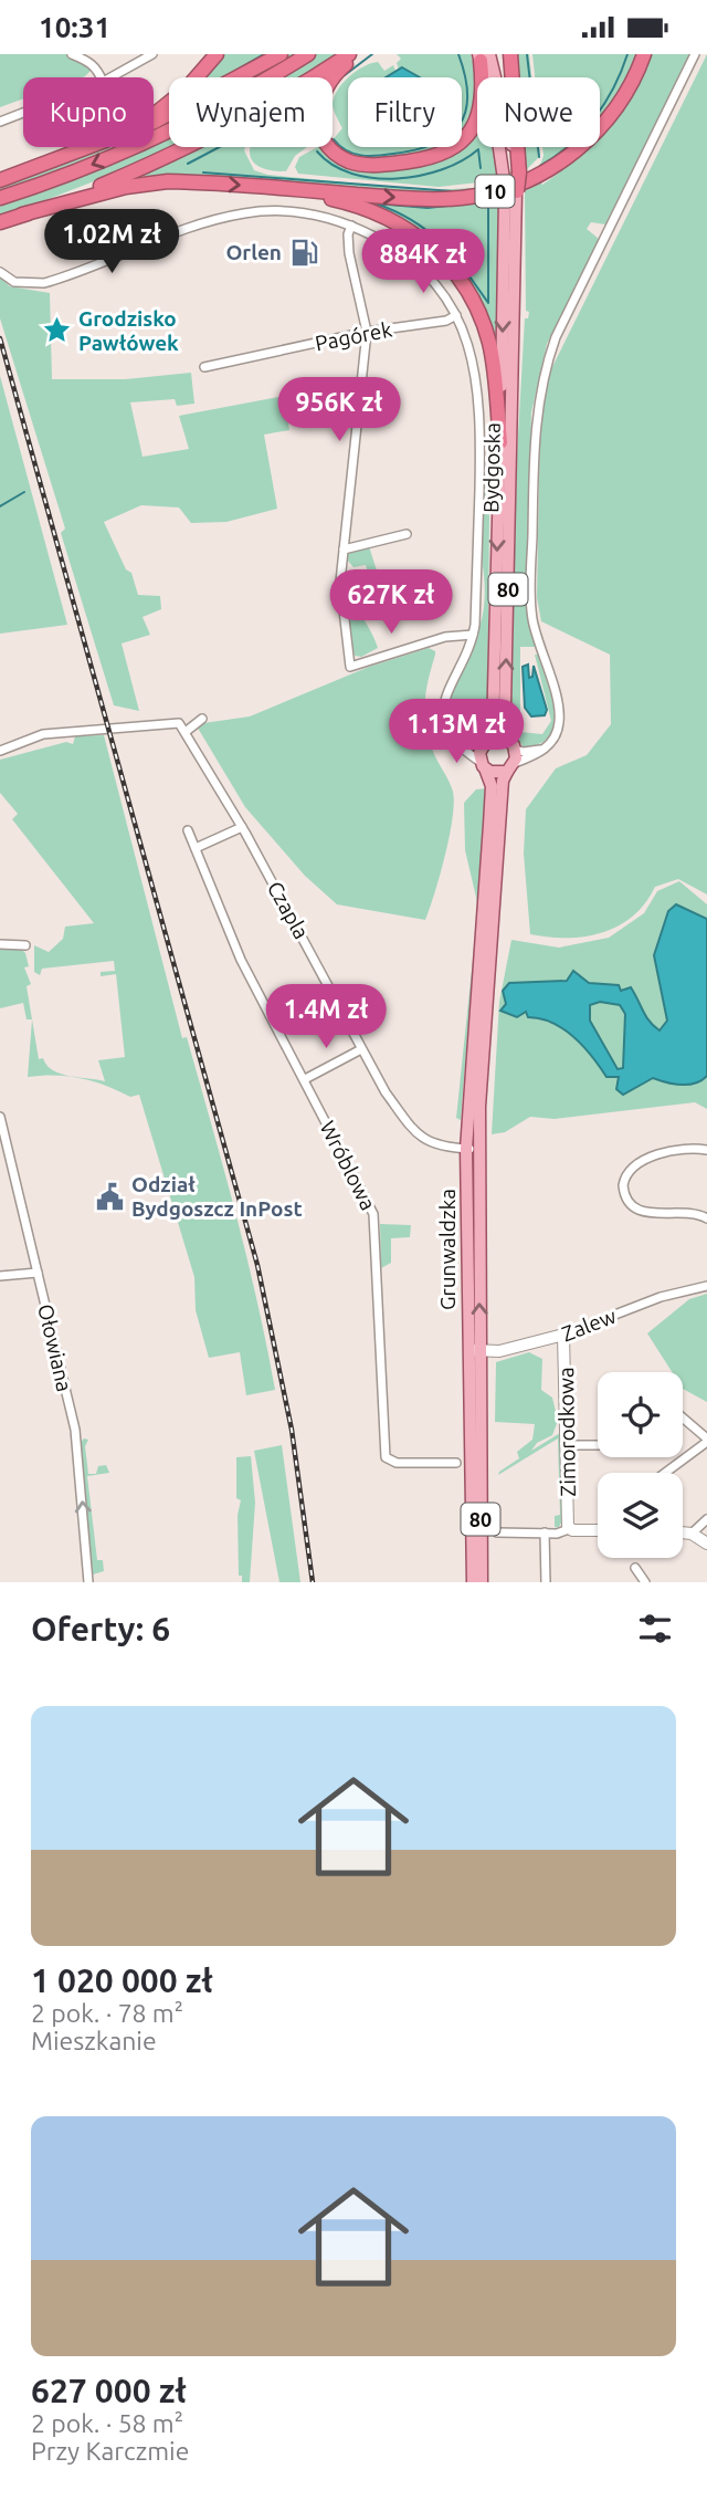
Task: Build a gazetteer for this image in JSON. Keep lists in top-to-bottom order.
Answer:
{
  "streets": {
    "highway": ["10"],
    "main road": ["Bydgoska", "80", "Grunwaldzka"],
    "street": [
      "Pagórek",
      "Czapla",
      "Wróblowa",
      "Zalew",
      "Ołowiana",
      "Zimorodkowa"
    ]
  },
  "crossings": [
    ["Bydgoska", "80"],
    ["80", "Grunwaldzka"],
    ["Czapla", "Grunwaldzka"],
    ["Grunwaldzka", "Zalew"],
    ["Zalew", "Zimorodkowa"]
  ],
  "one_way": ["Ołowiana"],
  "places": {
    "fuel station": ["Orlen"],
    "place": ["Grodzisko Pawłówek"],
    "public building": ["Odział Bydgoszcz InPost"]
  },
  "page": {
    "status": "10:31",
    "chip": [
      "Kupno",
      "Wynajem",
      "Filtry",
      "Nowe"
    ],
    "price": [
      "1.02M zł",
      "884K zł",
      "956K zł",
      "627K zł",
      "1.13M zł",
      "1.4M zł"
    ],
    "heading": "Oferty: 6",
    "list": [
      {
        "name": "1 020 000 zł",
        "note": "2 pok. · 78 m² · Mieszkanie"
      },
      {
        "name": "627 000 zł",
        "note": "2 pok. · 58 m² · Przy Karczmie"
      }
    ]
  }
}
